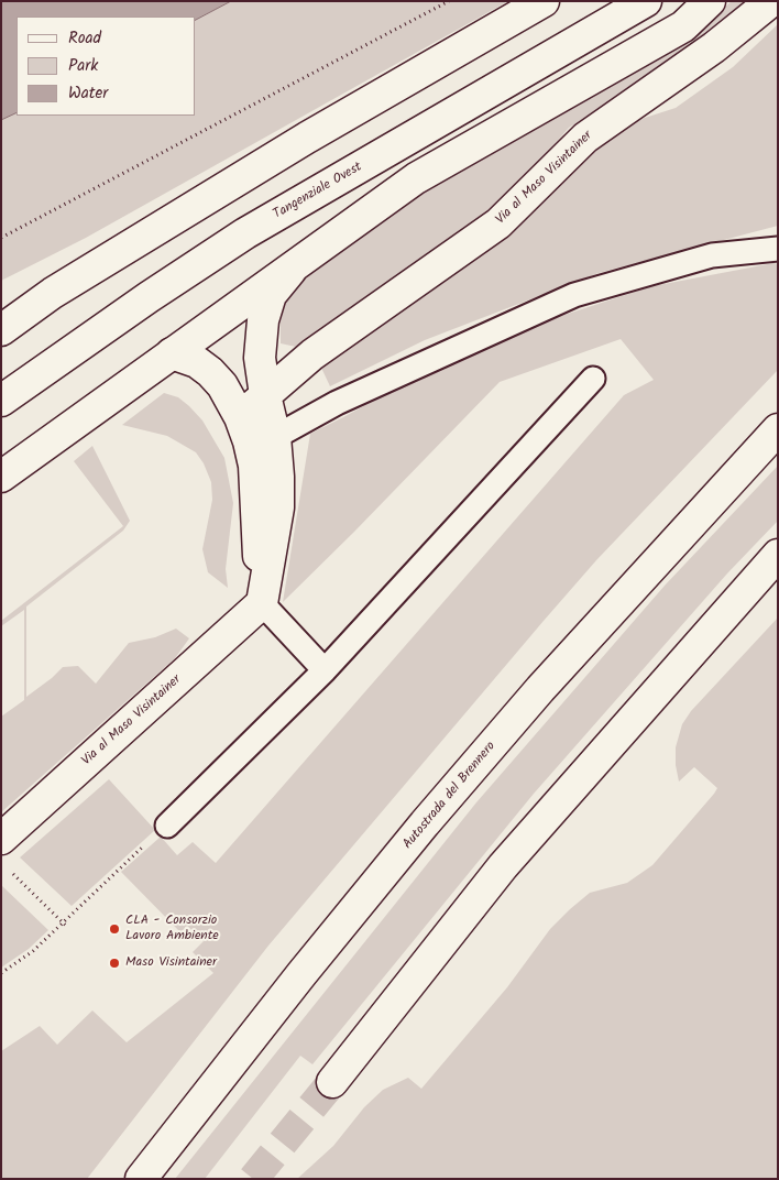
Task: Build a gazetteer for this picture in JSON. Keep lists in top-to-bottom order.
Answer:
{
  "streets": {
    "main road": ["Via al Maso Visintainer", "Tangenziale Ovest", "Autostrada del Brennero"]
  },
  "places": ["CLA - Consorzio Lavoro Ambiente", "Maso Visintainer"],
  "legend": ["Road", "Park", "Water"]
}
